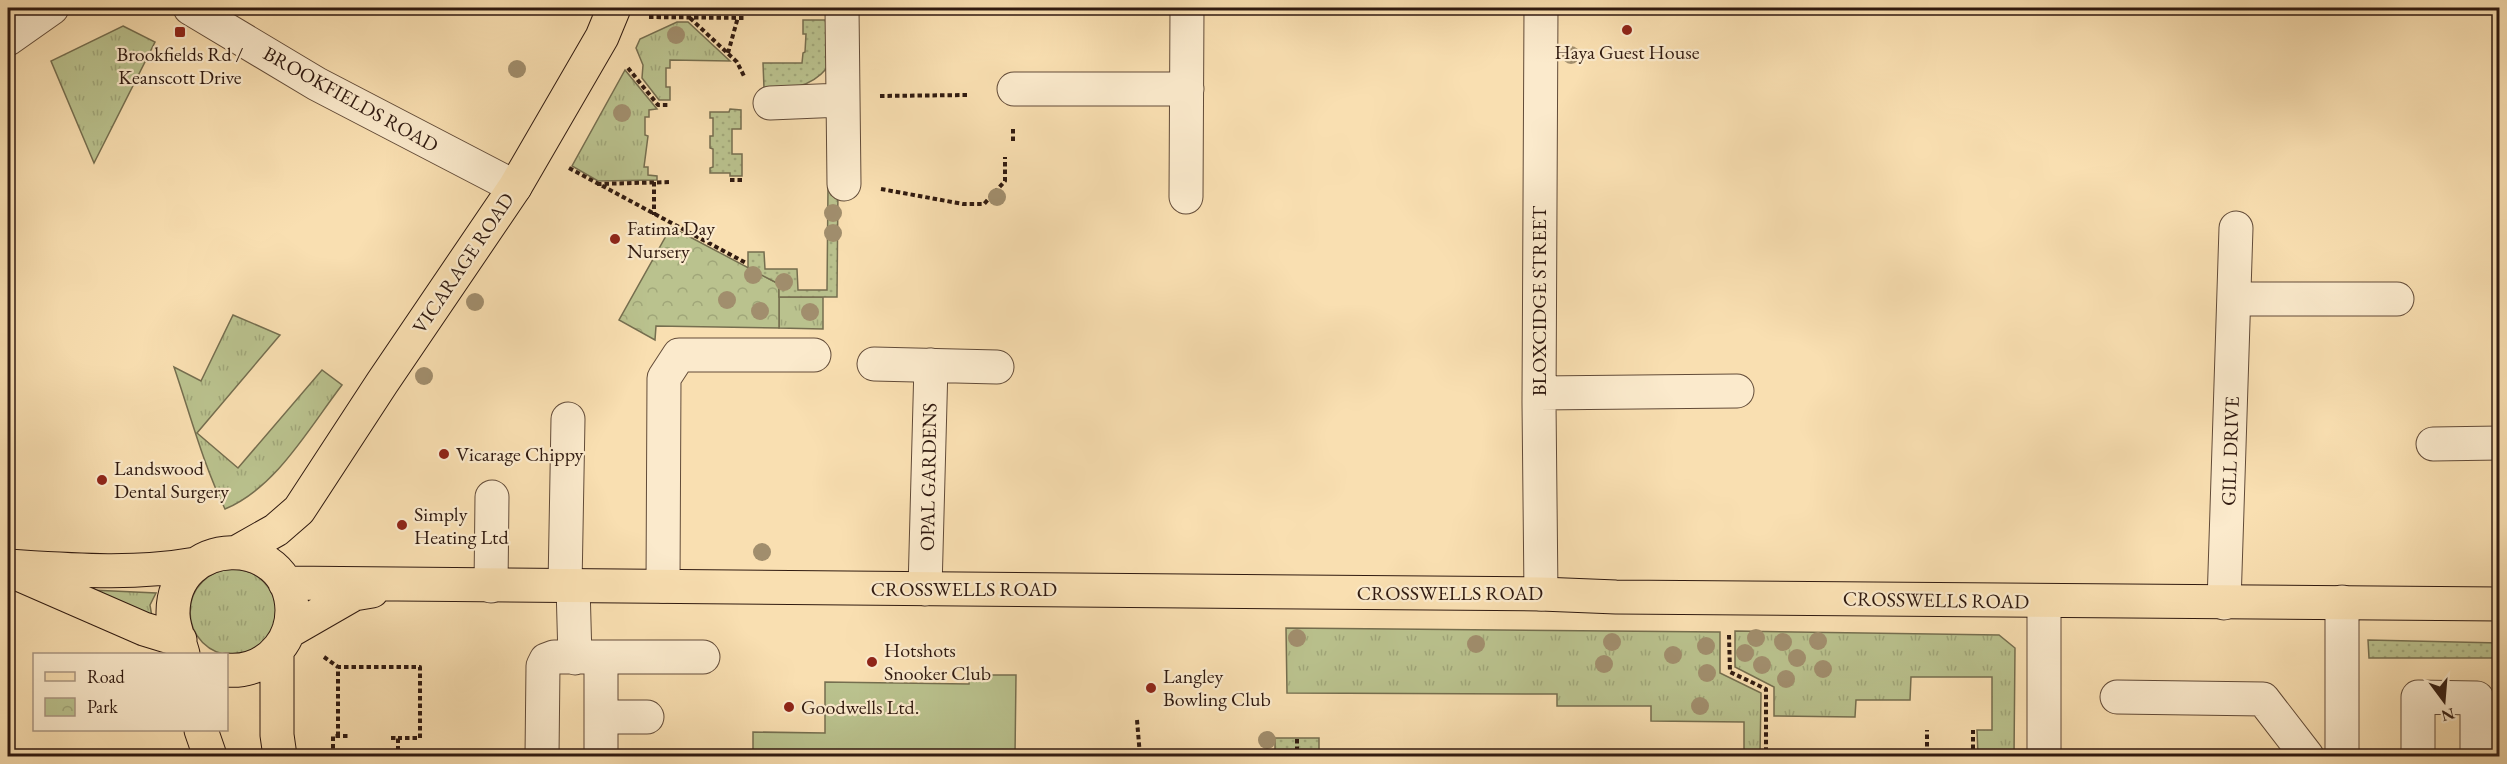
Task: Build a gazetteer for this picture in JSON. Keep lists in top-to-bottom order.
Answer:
{
  "streets": {
    "main road": ["VICARAGE ROAD", "CROSSWELLS ROAD"],
    "street": [
      "BROOKFIELDS ROAD",
      "BLOXCIDGE STREET",
      "GILL DRIVE",
      "OPAL GARDENS"
    ]
  },
  "crossings": [
    ["BROOKFIELDS ROAD", "VICARAGE ROAD"],
    ["VICARAGE ROAD", "CROSSWELLS ROAD"],
    ["BLOXCIDGE STREET", "CROSSWELLS ROAD"],
    ["GILL DRIVE", "CROSSWELLS ROAD"],
    ["OPAL GARDENS", "CROSSWELLS ROAD"]
  ],
  "places": {
    "other": [
      "Haya Guest House",
      "Fatima Day Nursery",
      "Vicarage Chippy",
      "Landswood Dental Surgery",
      "Simply Heating Ltd",
      "Hotshots Snooker Club",
      "Langley Bowling Club",
      "Goodwells Ltd."
    ],
    "transit": ["Brookfields Rd / Keanscott Drive"]
  },
  "legend": ["Road", "Park"],
  "north": "bottom"
}
